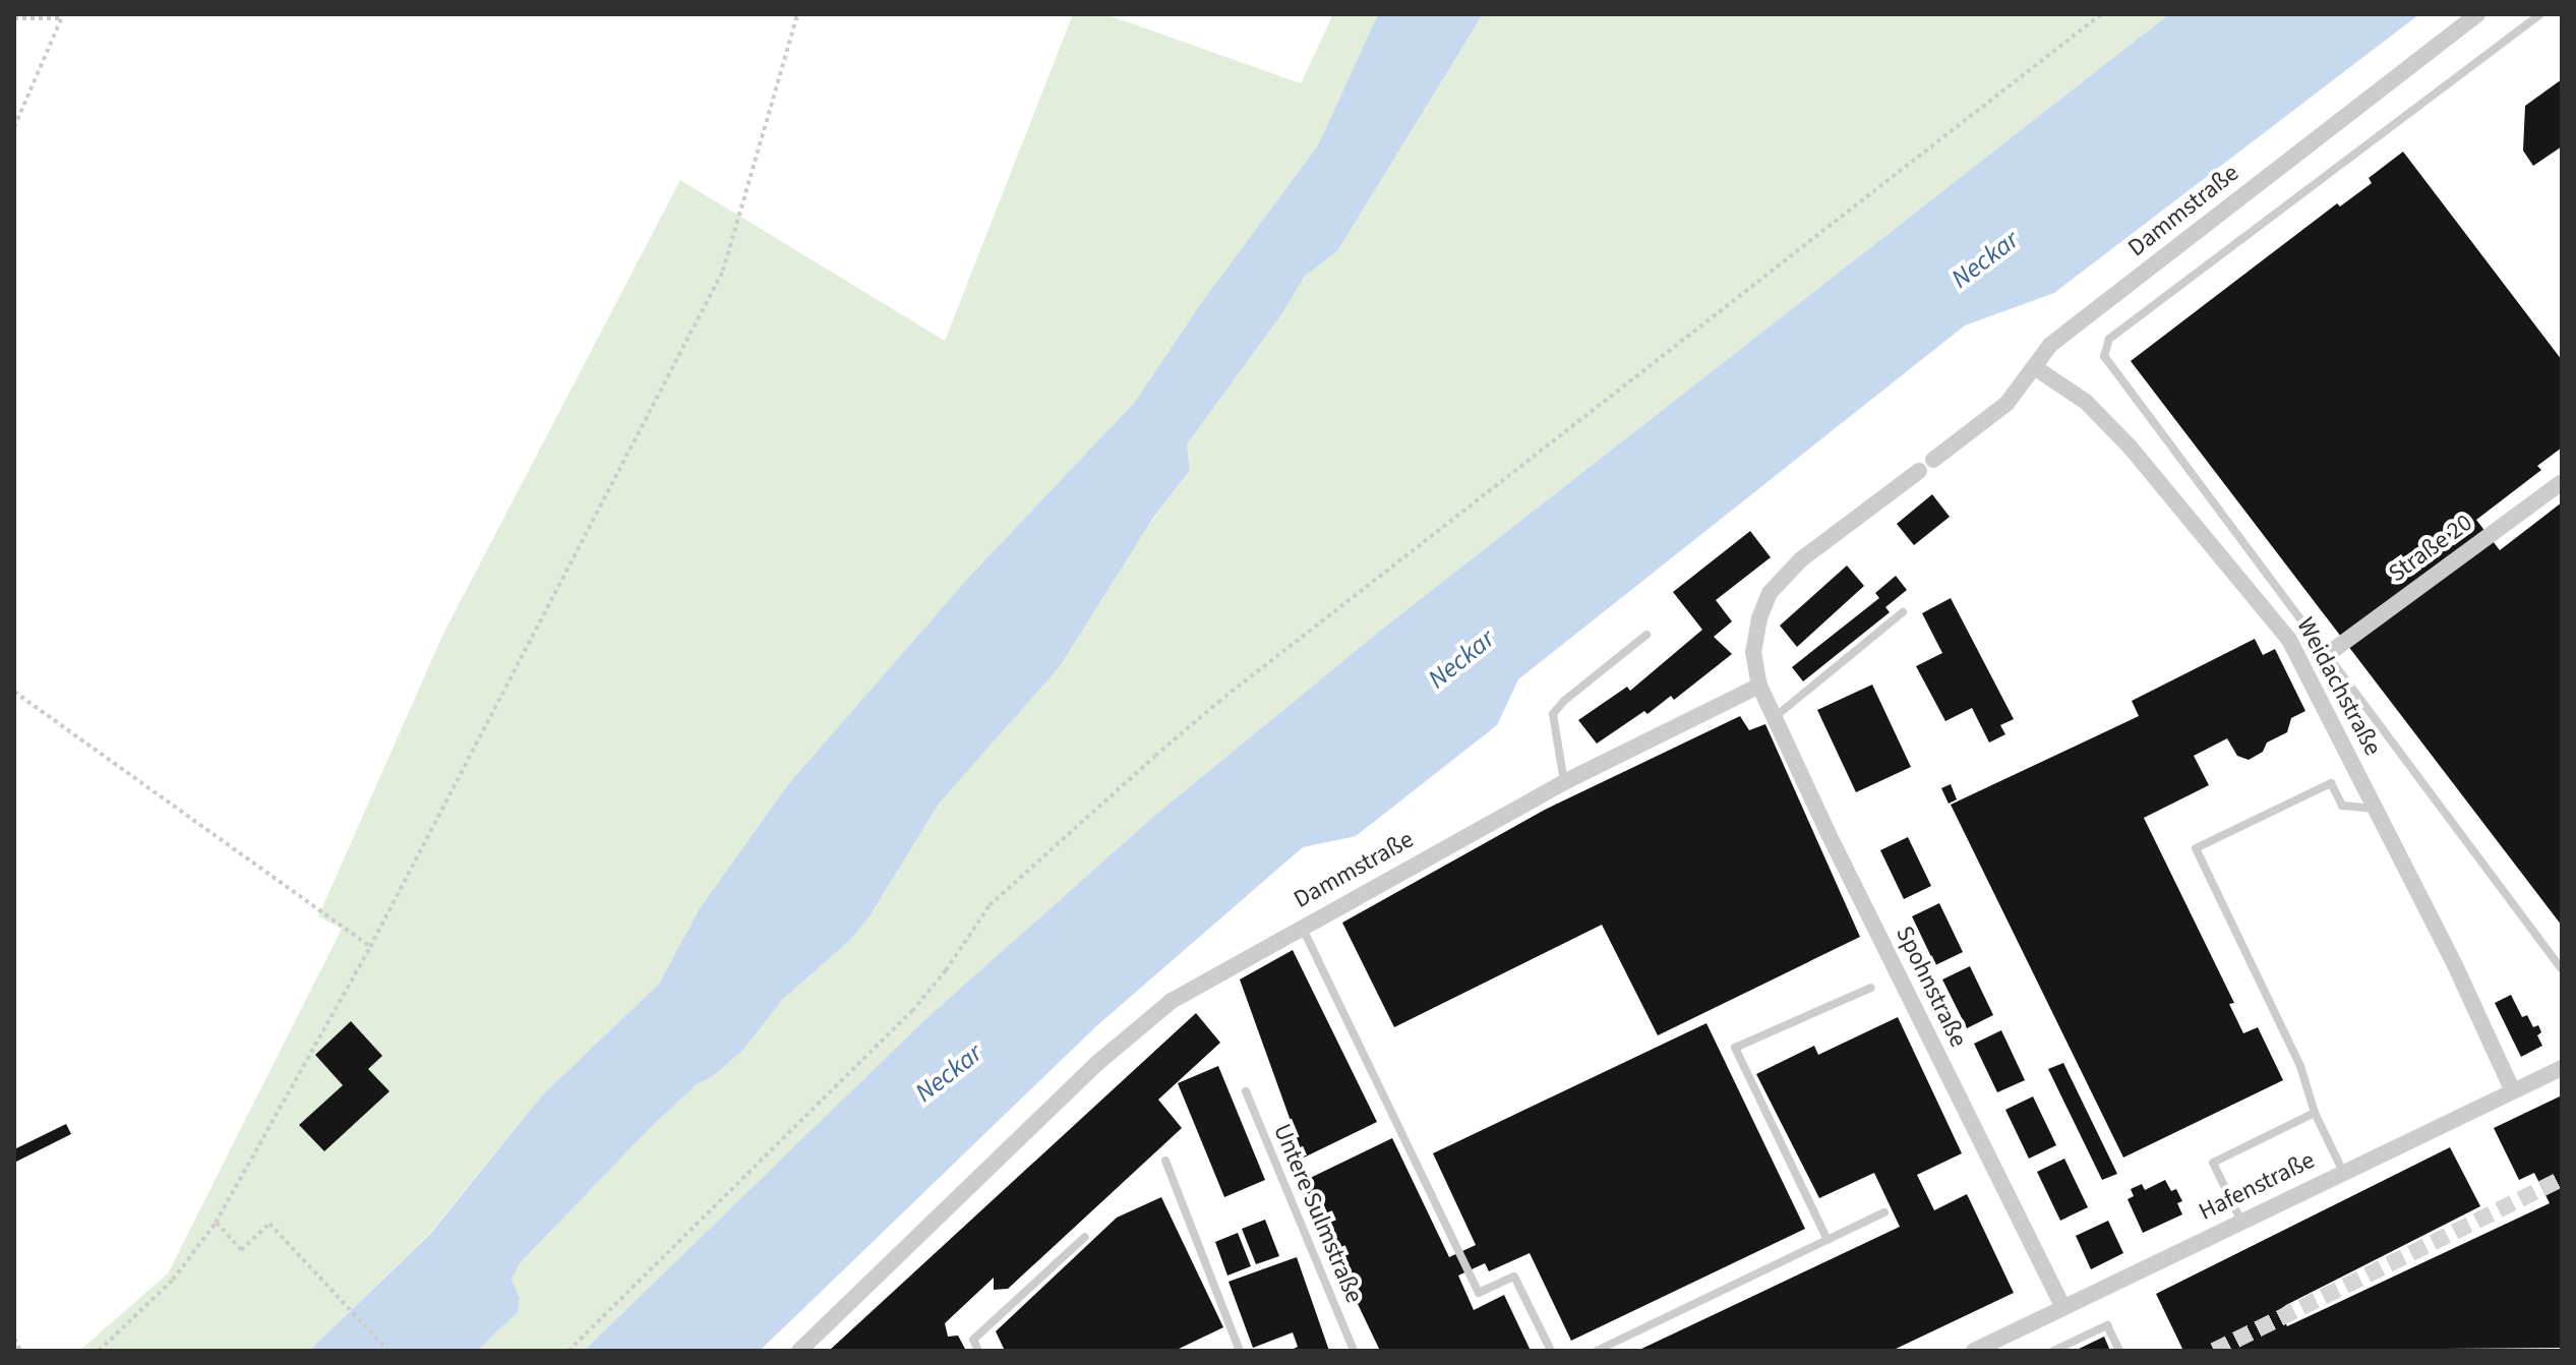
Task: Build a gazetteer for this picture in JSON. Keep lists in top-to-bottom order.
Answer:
{
  "streets": {
    "street": [
      "Dammstraße",
      "Straße 20",
      "Weidachstraße",
      "Spohnstraße",
      "Hafenstraße"
    ],
    "lane": ["Untere Sulmstraße"]
  },
  "crossings": [
    ["Dammstraße", "Weidachstraße"],
    ["Dammstraße", "Spohnstraße"],
    ["Weidachstraße", "Hafenstraße"],
    ["Spohnstraße", "Hafenstraße"]
  ],
  "water": ["Neckar"]
}
